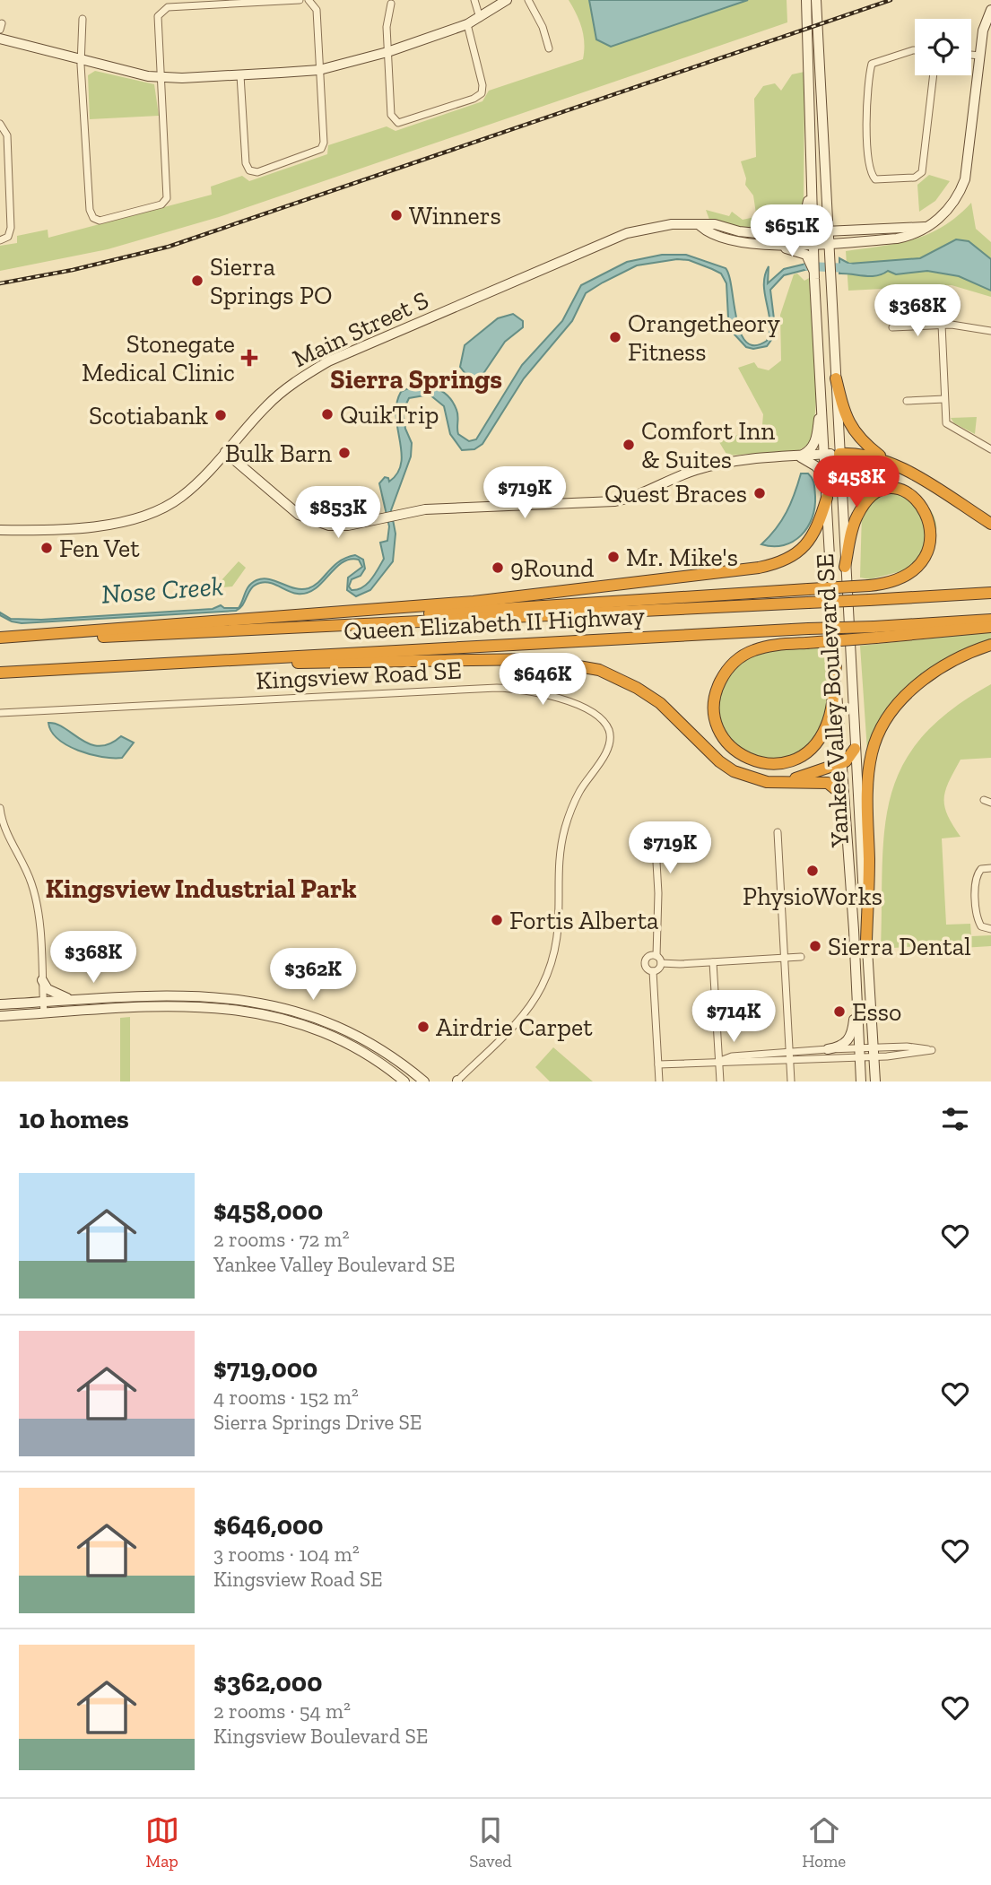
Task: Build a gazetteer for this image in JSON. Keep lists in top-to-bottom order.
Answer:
{
  "streets": {
    "highway": ["Queen Elizabeth II Highway"],
    "main road": ["Main Street S", "Yankee Valley Boulevard SE"],
    "street": ["Kingsview Road SE"]
  },
  "crossings": [
    ["Main Street S", "Yankee Valley Boulevard SE"]
  ],
  "districts": ["Sierra Springs", "Kingsview Industrial Park"],
  "water": ["Nose Creek"],
  "places": {
    "other": [
      "Winners",
      "Sierra Springs PO",
      "Orangetheory Fitness",
      "QuikTrip",
      "Scotiabank",
      "Comfort Inn & Suites",
      "Bulk Barn",
      "Quest Braces",
      "Fen Vet",
      "Mr. Mike's",
      "9Round",
      "PhysioWorks",
      "Fortis Alberta",
      "Sierra Dental",
      "Esso",
      "Airdrie Carpet"
    ],
    "health": ["Stonegate Medical Clinic"]
  },
  "page": {
    "price": [
      "$651K",
      "$368K",
      "$458K",
      "$719K",
      "$853K",
      "$646K",
      "$719K",
      "$368K",
      "$362K",
      "$714K"
    ],
    "heading": "10 homes",
    "list": [
      {
        "name": "$458,000",
        "note": "2 rooms · 72 m² · Yankee Valley Boulevard SE"
      },
      {
        "name": "$719,000",
        "note": "4 rooms · 152 m² · Sierra Springs Drive SE"
      },
      {
        "name": "$646,000",
        "note": "3 rooms · 104 m² · Kingsview Road SE"
      },
      {
        "name": "$362,000",
        "note": "2 rooms · 54 m² · Kingsview Boulevard SE"
      }
    ],
    "tabs": ["Map", "Saved", "Home"]
  }
}
